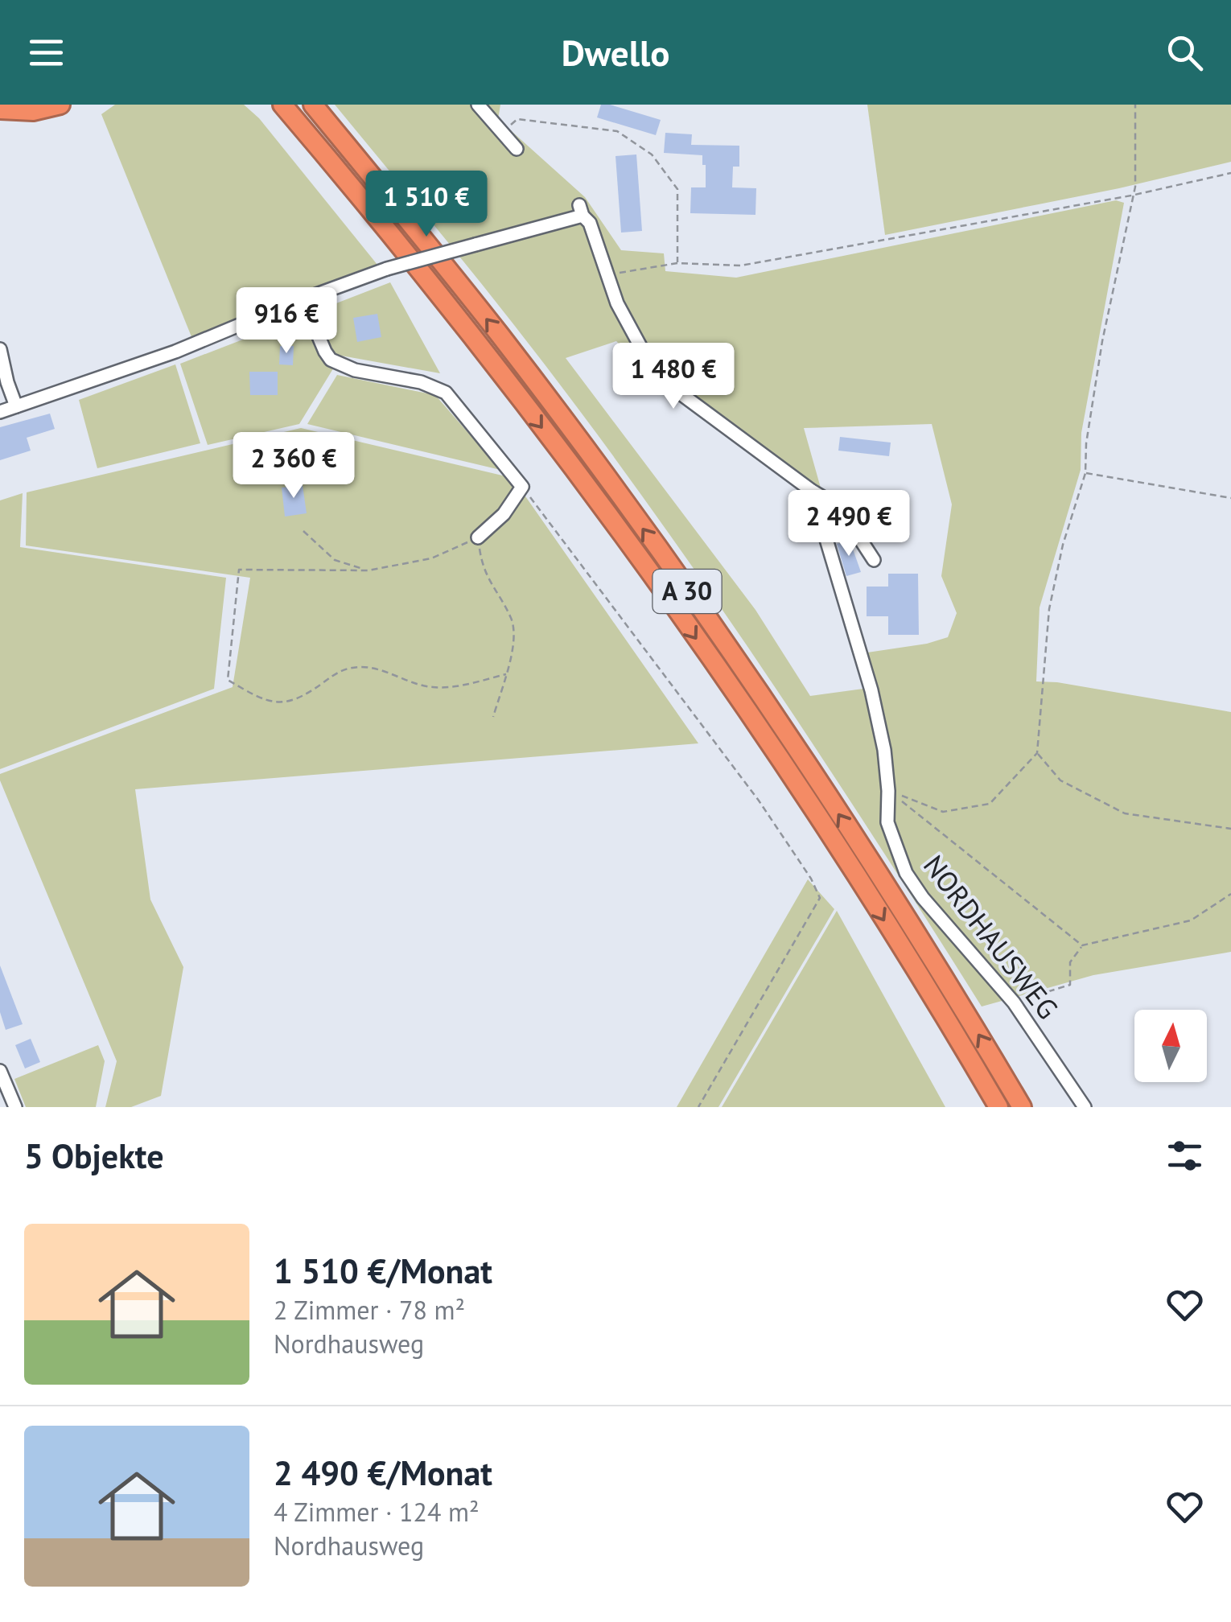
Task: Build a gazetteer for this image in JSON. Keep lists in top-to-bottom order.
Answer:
{
  "streets": {
    "highway": ["A 30"],
    "street": ["NORDHAUSWEG"]
  },
  "north": "top",
  "page": {
    "header": "Dwello",
    "price": [
      "1 510 €",
      "916 €",
      "1 480 €",
      "2 360 €",
      "2 490 €"
    ],
    "heading": "5 Objekte",
    "list": [
      {
        "name": "1 510 €/Monat",
        "note": "2 Zimmer · 78 m² · Nordhausweg"
      },
      {
        "name": "2 490 €/Monat",
        "note": "4 Zimmer · 124 m² · Nordhausweg"
      }
    ]
  }
}
